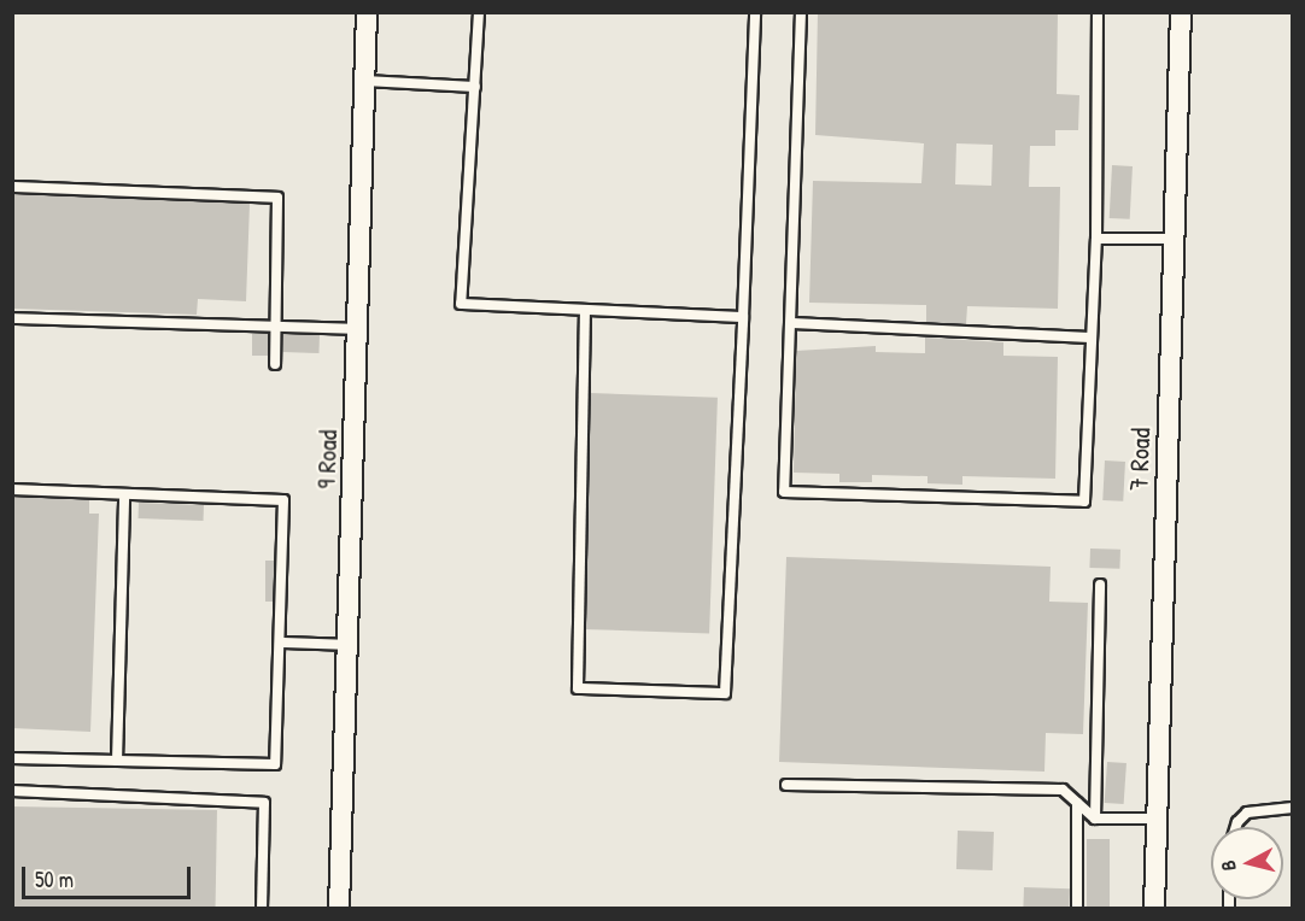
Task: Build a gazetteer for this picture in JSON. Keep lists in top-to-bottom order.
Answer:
{
  "streets": {
    "street": ["9 Road", "7 Road"]
  },
  "scale_bar": "50 m",
  "north": "left"
}
